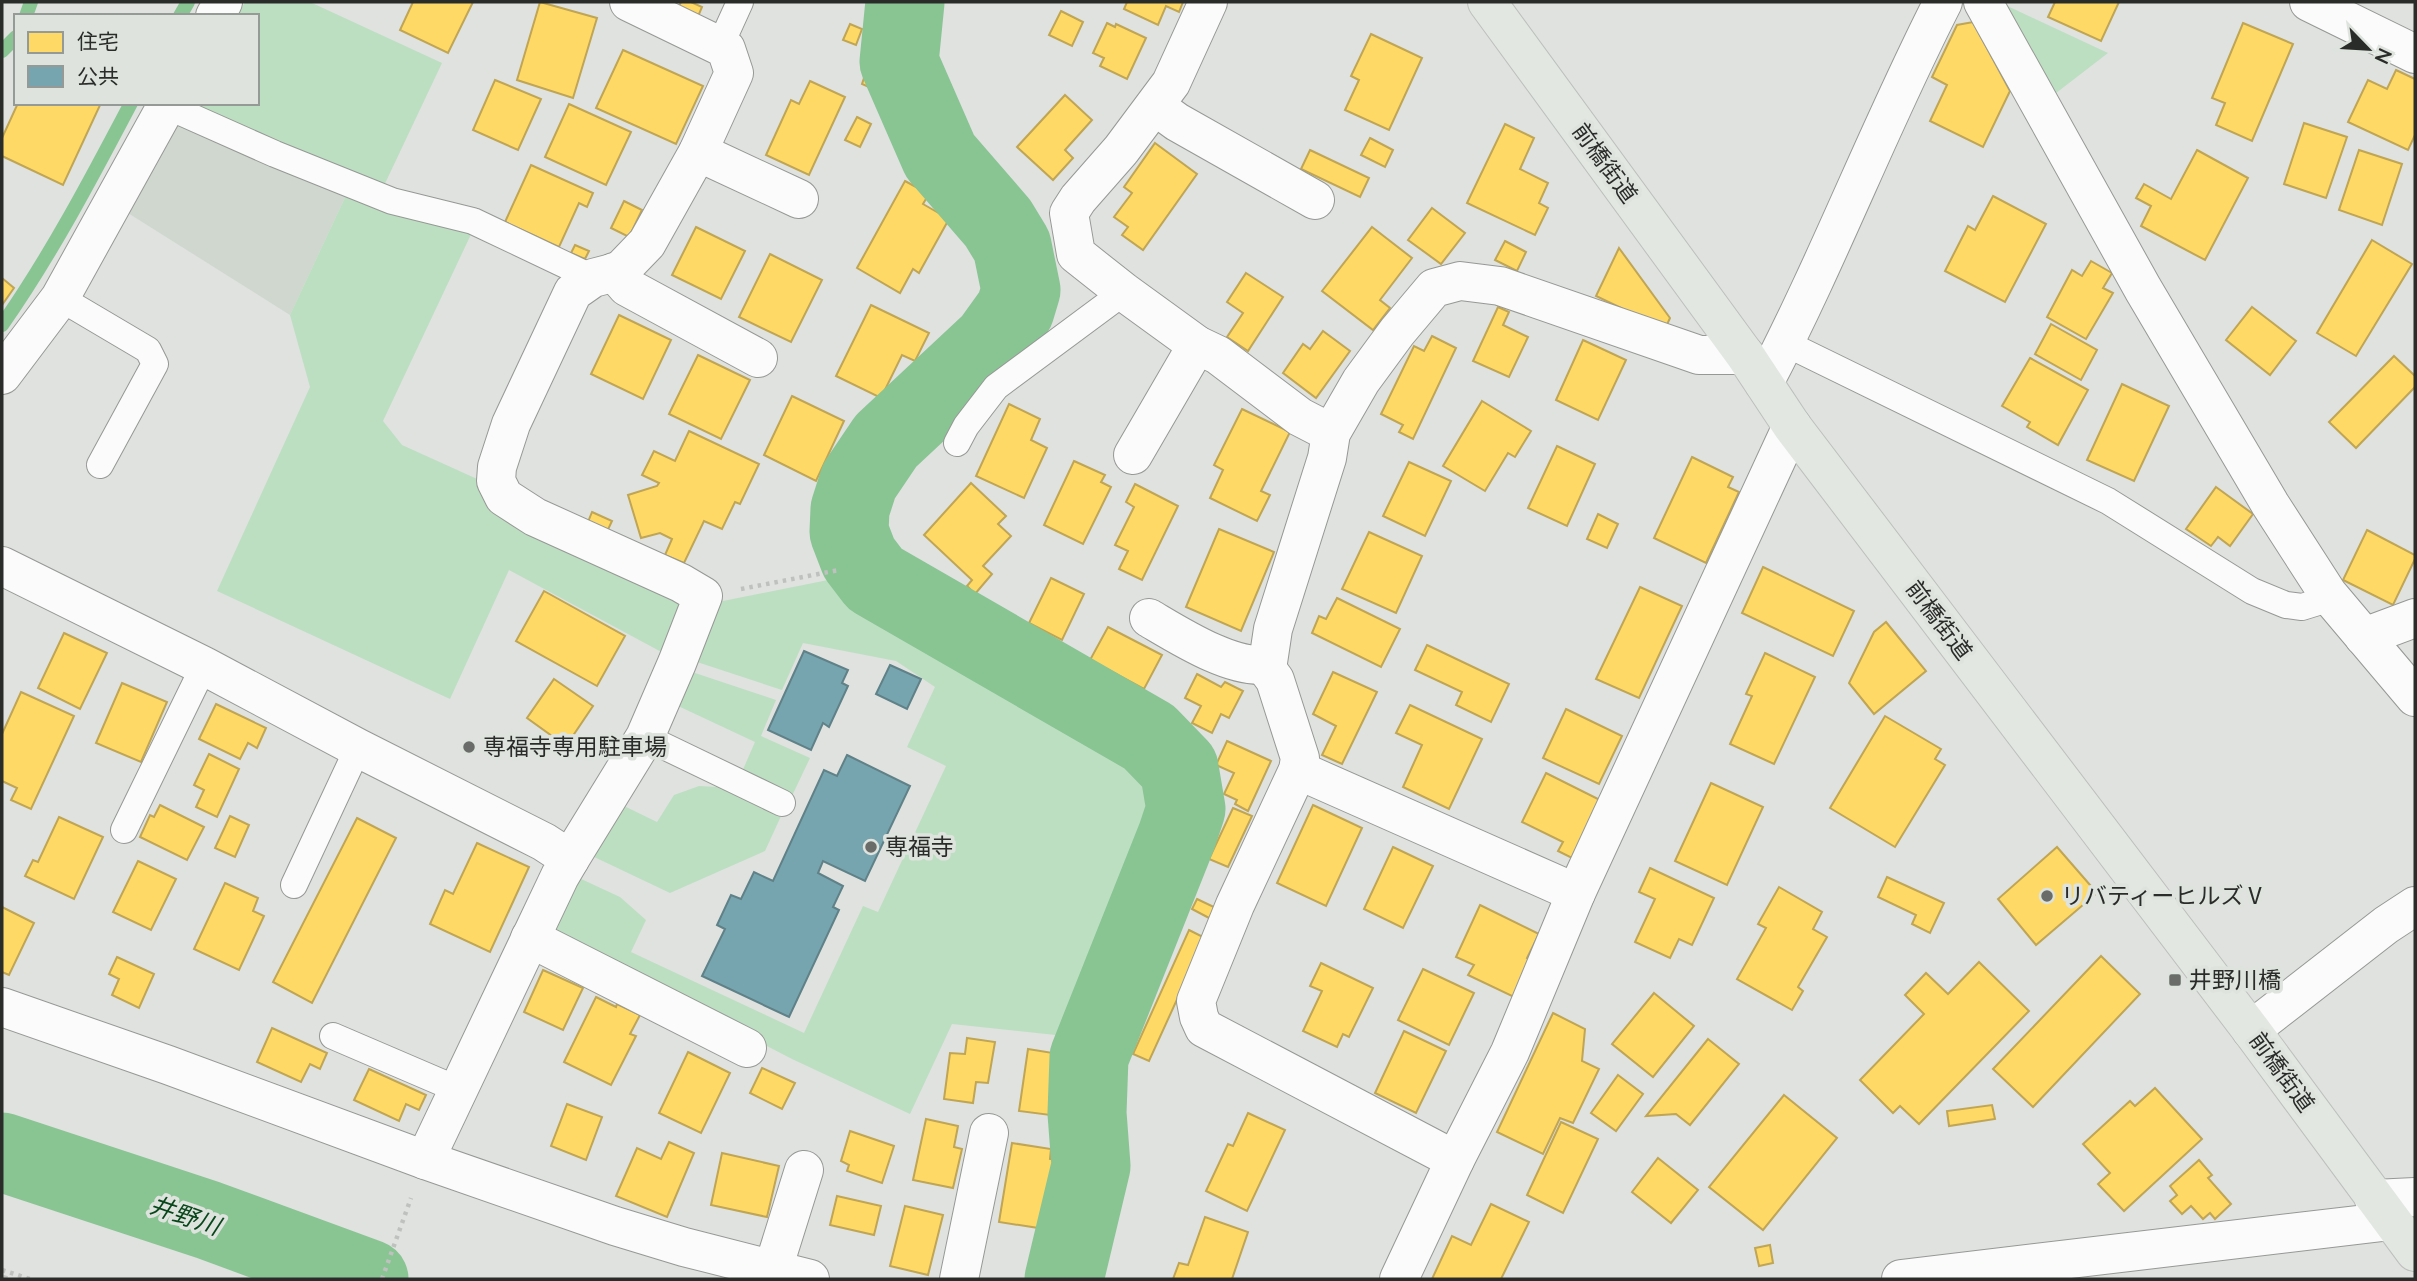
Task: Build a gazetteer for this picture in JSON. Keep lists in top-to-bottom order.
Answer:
{
  "streets": {
    "main road": ["前橋街道"]
  },
  "water": ["井野川"],
  "places": {
    "other": ["専福寺専用駐車場", "専福寺", "リバティーヒルズⅤ"],
    "transit": ["井野川橋"]
  },
  "legend": ["住宅", "公共"],
  "north": "bottom right"
}
